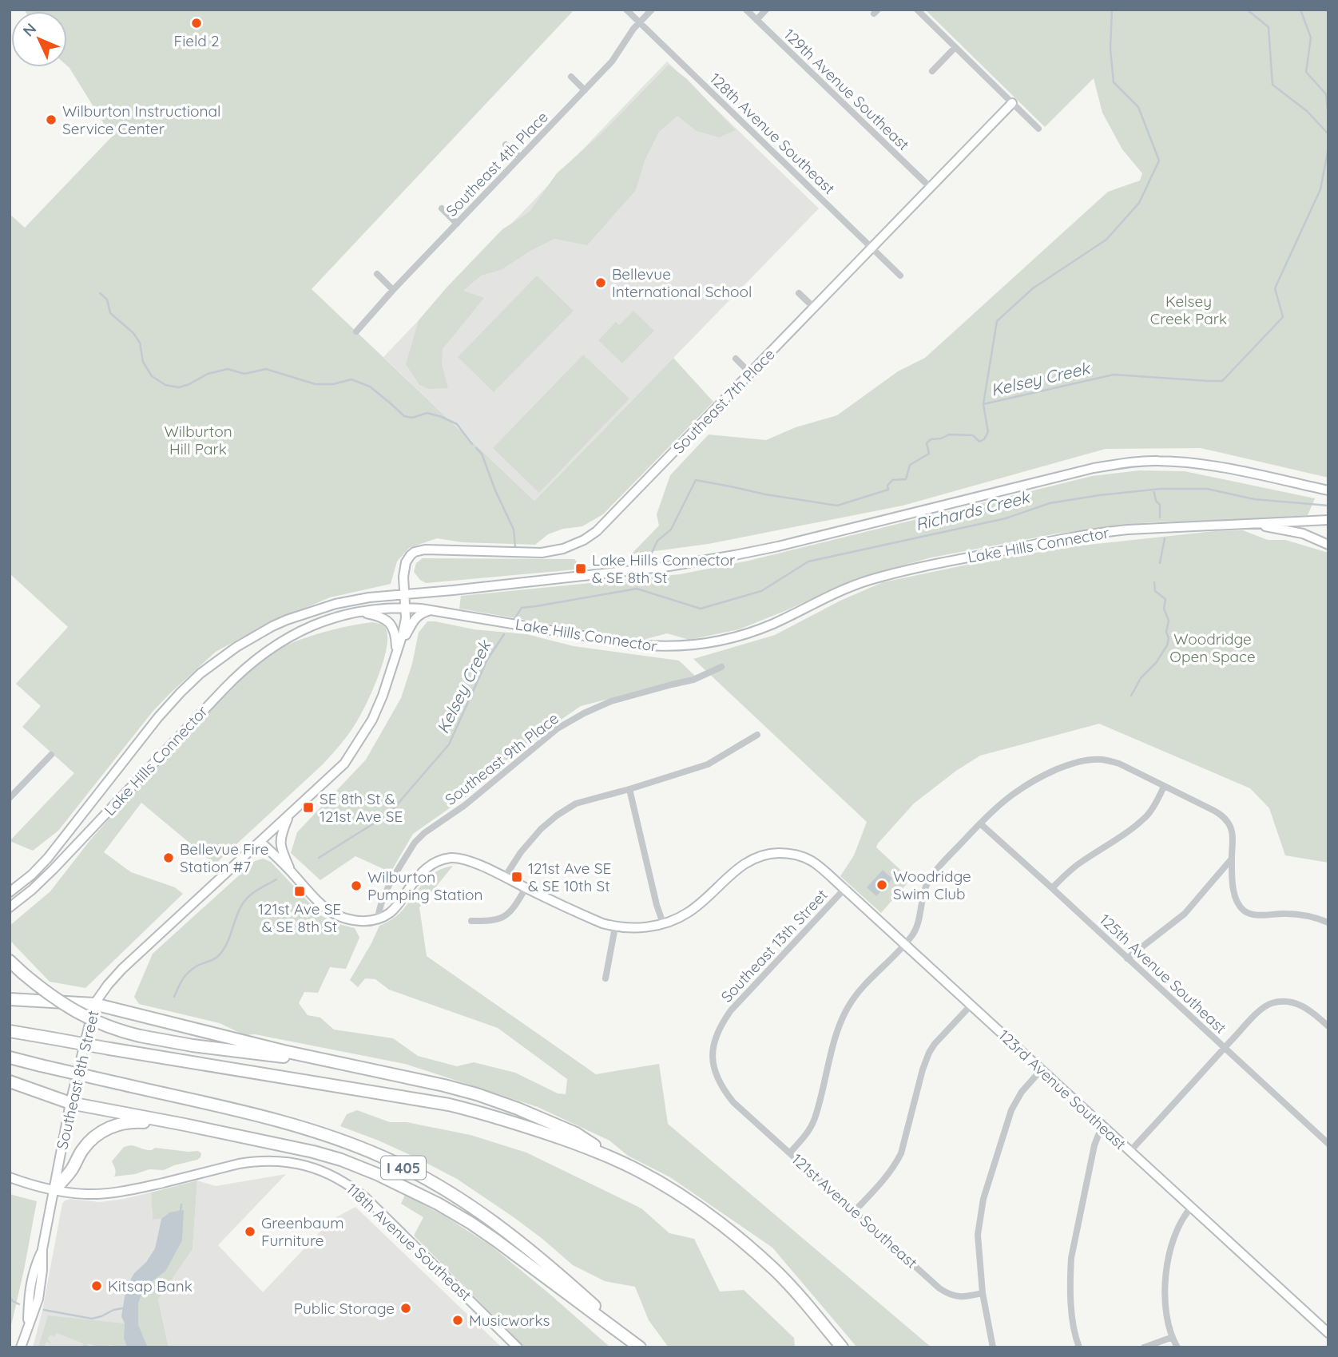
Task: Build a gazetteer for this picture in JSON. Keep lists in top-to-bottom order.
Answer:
{
  "streets": {
    "highway": ["I 405"],
    "main road": [
      "Southeast 7th Place",
      "Lake Hills Connector",
      "Southeast 8th Street",
      "123rd Avenue Southeast",
      "118th Avenue Southeast"
    ],
    "street": [
      "129th Avenue Southeast",
      "128th Avenue Southeast",
      "Southeast 4th Place",
      "Southeast 9th Place",
      "Southeast 13th Street",
      "125th Avenue Southeast",
      "121st Avenue Southeast"
    ]
  },
  "crossings": [
    ["129th Avenue Southeast", "Southeast 7th Place"],
    ["128th Avenue Southeast", "Southeast 4th Place"],
    ["128th Avenue Southeast", "Southeast 7th Place"],
    ["Southeast 7th Place", "Lake Hills Connector"],
    ["Southeast 7th Place", "Southeast 8th Street"],
    ["Lake Hills Connector", "Southeast 8th Street"],
    ["Southeast 13th Street", "123rd Avenue Southeast"],
    ["Southeast 13th Street", "121st Avenue Southeast"],
    ["Southeast 8th Street", "118th Avenue Southeast"]
  ],
  "water": ["Kelsey Creek", "Richards Creek"],
  "parks": ["Kelsey Creek Park", "Wilburton Hill Park", "Woodridge Open Space"],
  "places": {
    "other": [
      "Field 2",
      "Wilburton Instructional Service Center",
      "Bellevue International School",
      "Bellevue Fire Station #7",
      "Woodridge Swim Club",
      "Wilburton Pumping Station",
      "Greenbaum Furniture",
      "Kitsap Bank",
      "Public Storage",
      "Musicworks"
    ],
    "transit": [
      "Lake Hills Connector & SE 8th St",
      "SE 8th St & 121st Ave SE",
      "121st Ave SE & SE 10th St",
      "121st Ave SE & SE 8th St"
    ]
  },
  "north": "top left"
}
